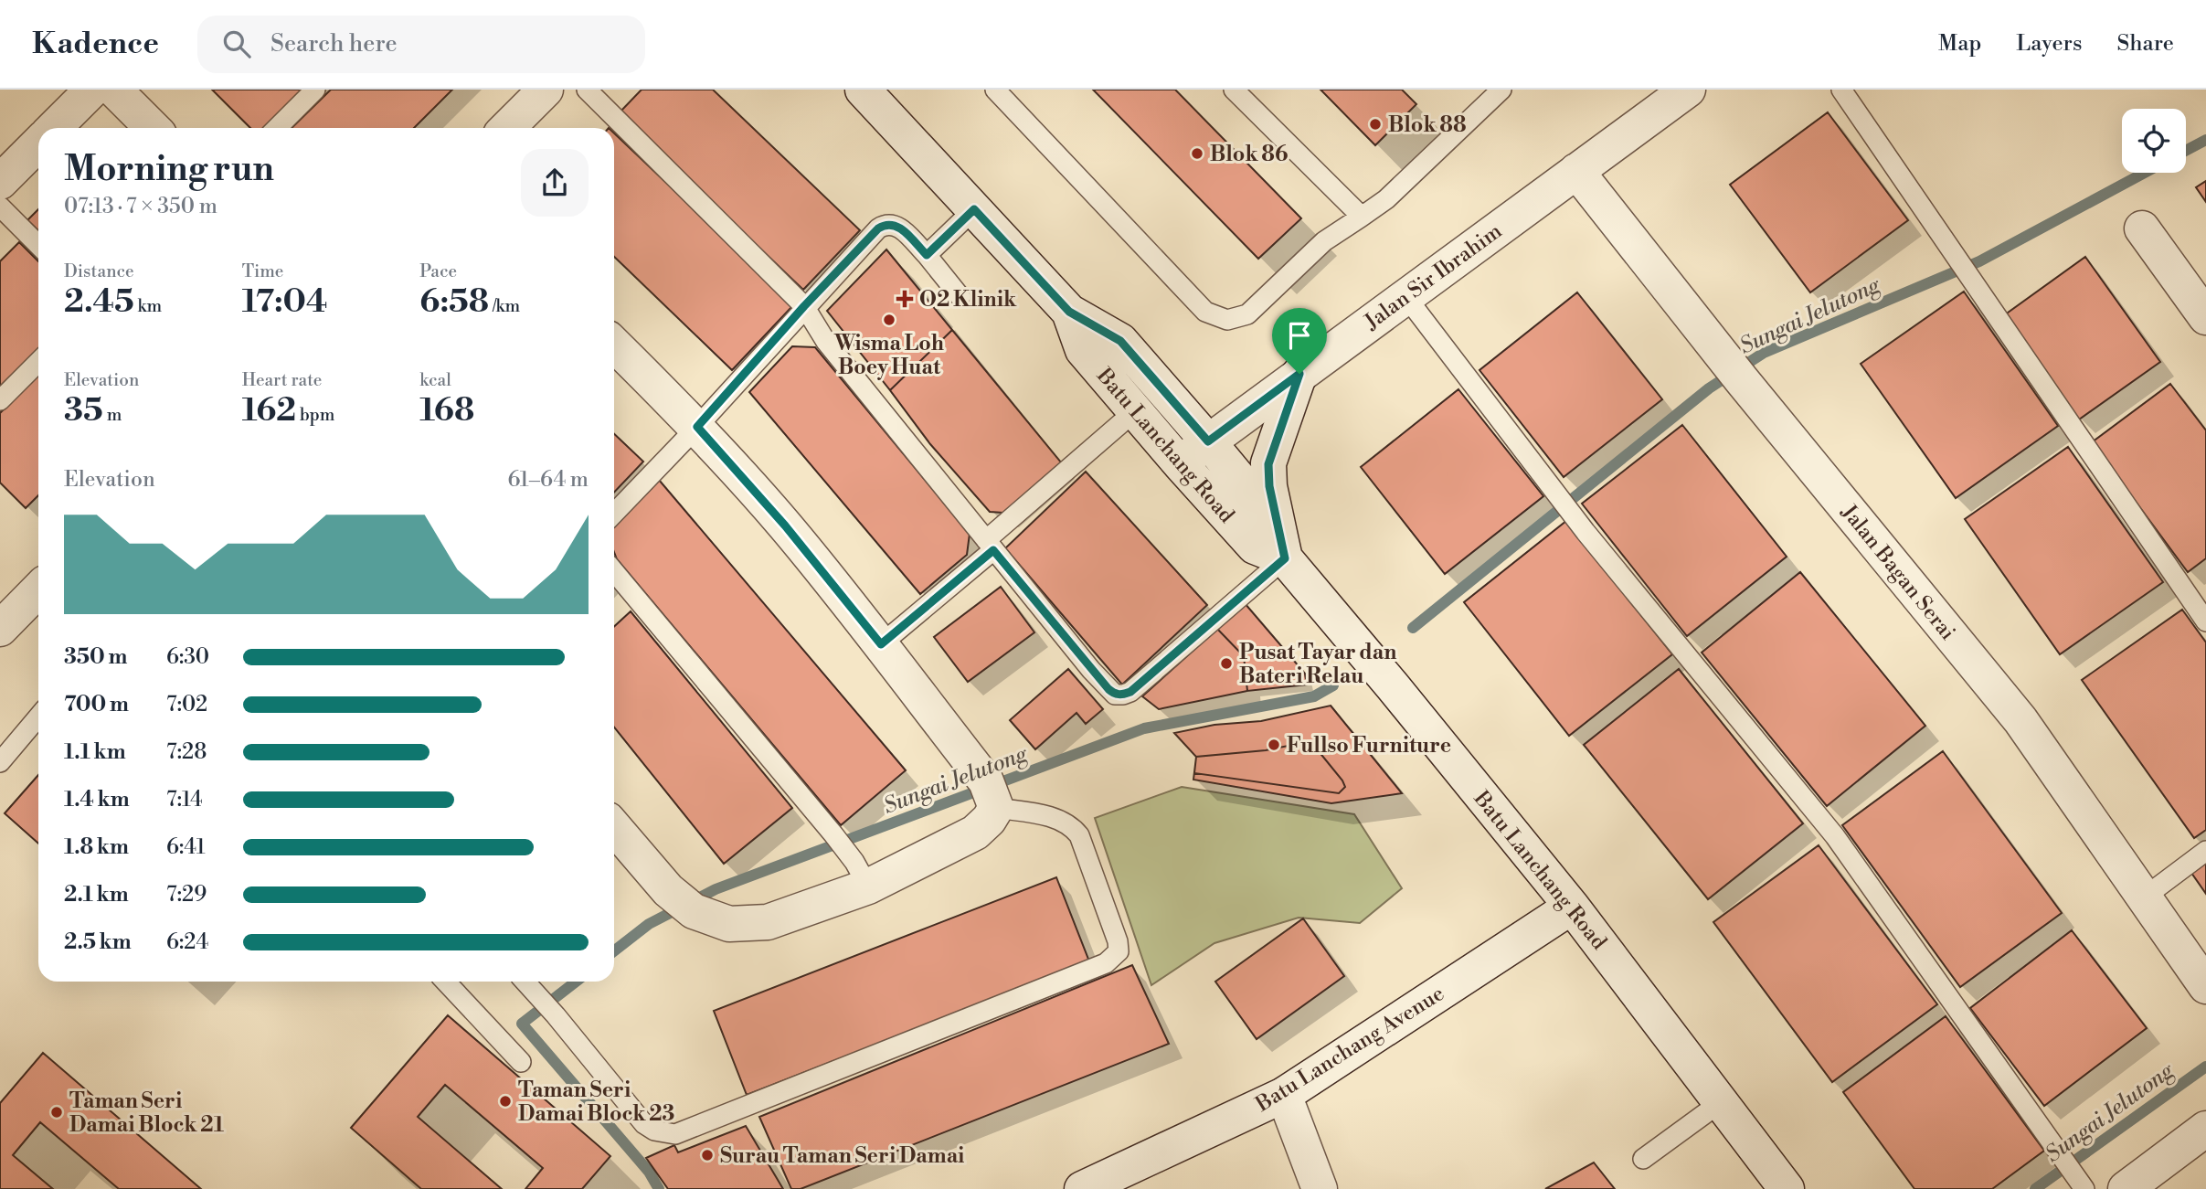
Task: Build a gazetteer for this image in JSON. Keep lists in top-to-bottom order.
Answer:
{
  "streets": {
    "street": [
      "Jalan Sir Ibrahim",
      "Batu Lanchang Road",
      "Jalan Bagan Serai",
      "Batu Lanchang Avenue"
    ]
  },
  "crossings": [
    ["Jalan Sir Ibrahim", "Batu Lanchang Road"],
    ["Jalan Sir Ibrahim", "Jalan Bagan Serai"],
    ["Batu Lanchang Road", "Batu Lanchang Avenue"]
  ],
  "water": ["Sungai Jelutong"],
  "places": {
    "other": [
      "Blok 88",
      "Blok 86",
      "Wisma Loh Boey Huat",
      "Pusat Tayar dan Bateri Relau",
      "Fullso Furniture",
      "Taman Seri Damai Block 23",
      "Taman Seri Damai Block 21",
      "Surau Taman Seri Damai"
    ],
    "health": ["O2 Klinik"]
  },
  "page": {
    "header": "Kadence",
    "search": "Search here",
    "nav": ["Map", "Layers", "Share"],
    "heading": ["Morning run", "07:13 · 7 × 350 m"],
    "stats": [
      ["Distance", "2.45 km"],
      ["Time", "17:04"],
      ["Pace", "6:58 /km"],
      ["Elevation", "35 m"],
      ["Heart rate", "162 bpm"],
      ["kcal", "168"]
    ],
    "chart": ["Elevation", "61–64 m"],
    "list": [
      {
        "name": "350 m",
        "note": "6:30"
      },
      {
        "name": "700 m",
        "note": "7:02"
      },
      {
        "name": "1.1 km",
        "note": "7:28"
      },
      {
        "name": "1.4 km",
        "note": "7:14"
      },
      {
        "name": "1.8 km",
        "note": "6:41"
      },
      {
        "name": "2.1 km",
        "note": "7:29"
      },
      {
        "name": "2.5 km",
        "note": "6:24"
      }
    ]
  }
}
